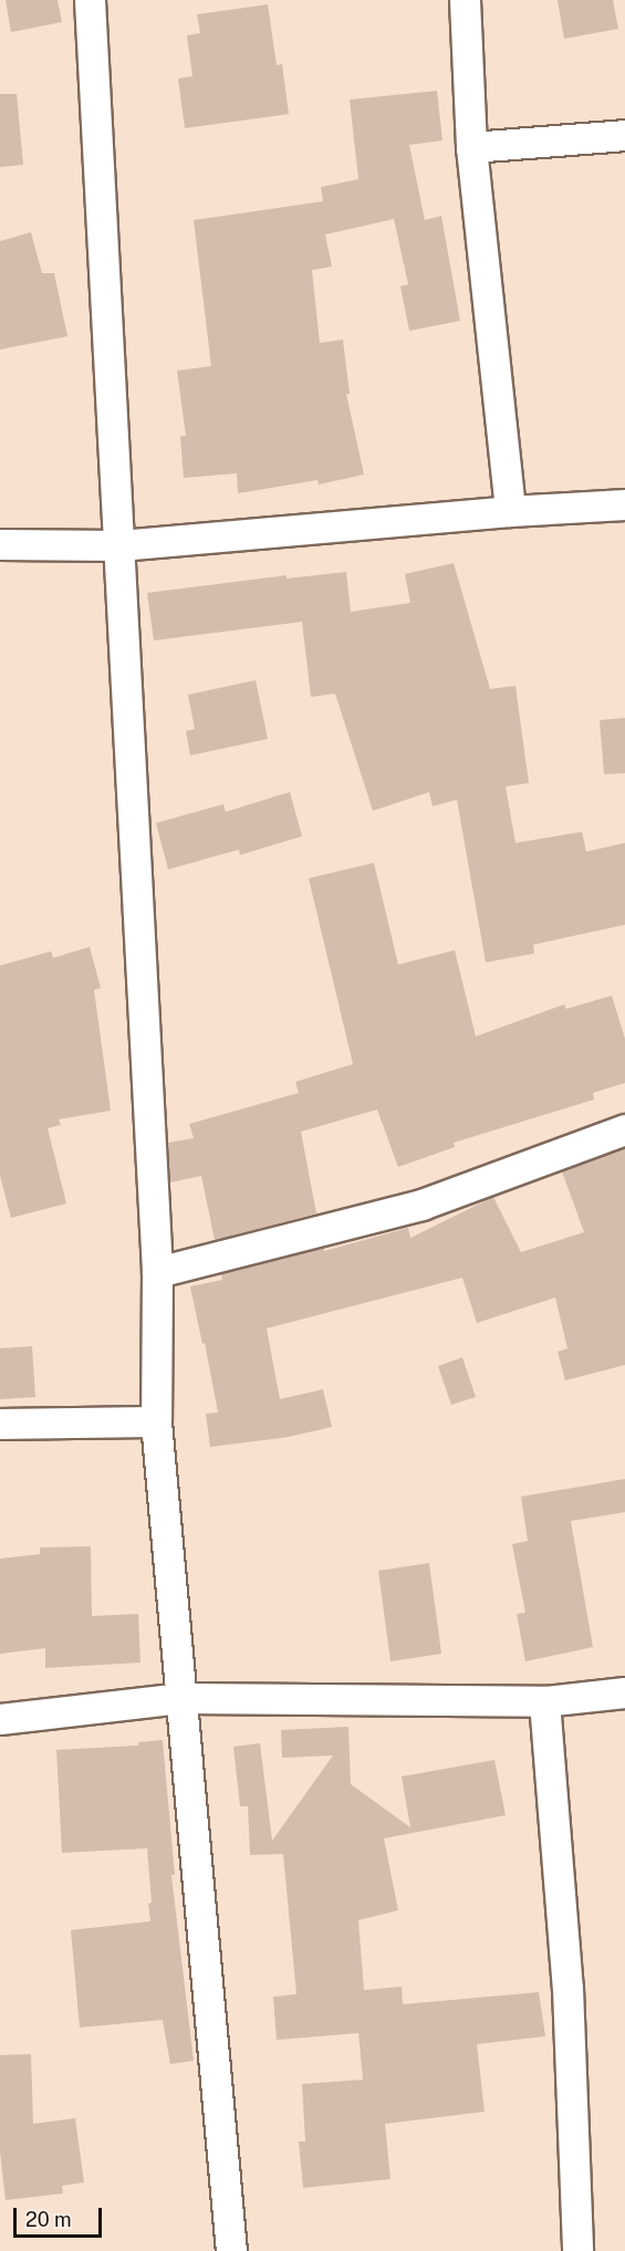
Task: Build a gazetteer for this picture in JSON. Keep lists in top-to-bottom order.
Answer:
{
  "scale_bar": "20 m"
}
